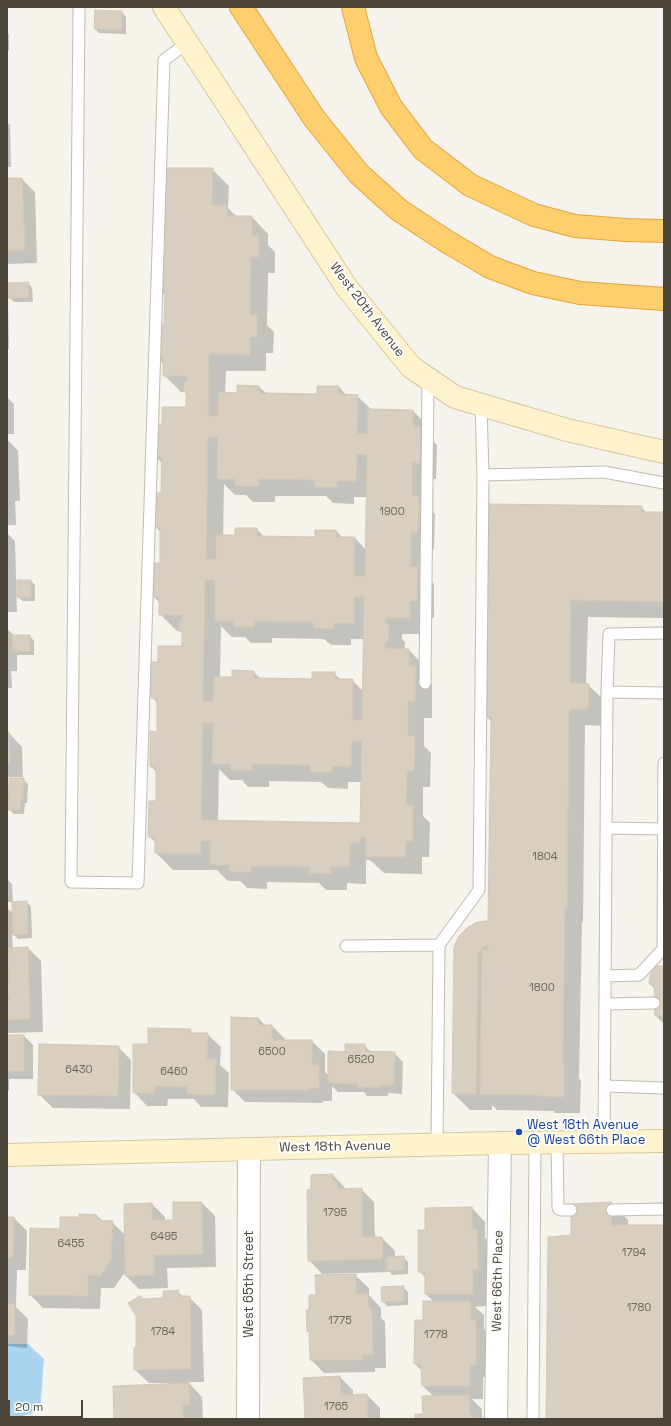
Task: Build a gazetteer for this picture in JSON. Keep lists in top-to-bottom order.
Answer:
{
  "streets": {
    "street": [
      "West 20th Avenue",
      "West 18th Avenue",
      "West 66th Place",
      "West 65th Street"
    ]
  },
  "crossings": [
    ["West 18th Avenue", "West 66th Place"],
    ["West 18th Avenue", "West 65th Street"]
  ],
  "places": ["West 18th Avenue @ West 66th Place"],
  "house_numbers": [
    "1900",
    "1804",
    "1800",
    "6500",
    "6520",
    "6430",
    "6460",
    "1795",
    "6495",
    "6455",
    "1794",
    "1780",
    "1775",
    "1784",
    "1778",
    "1765"
  ],
  "scale_bar": "20 m"
}
